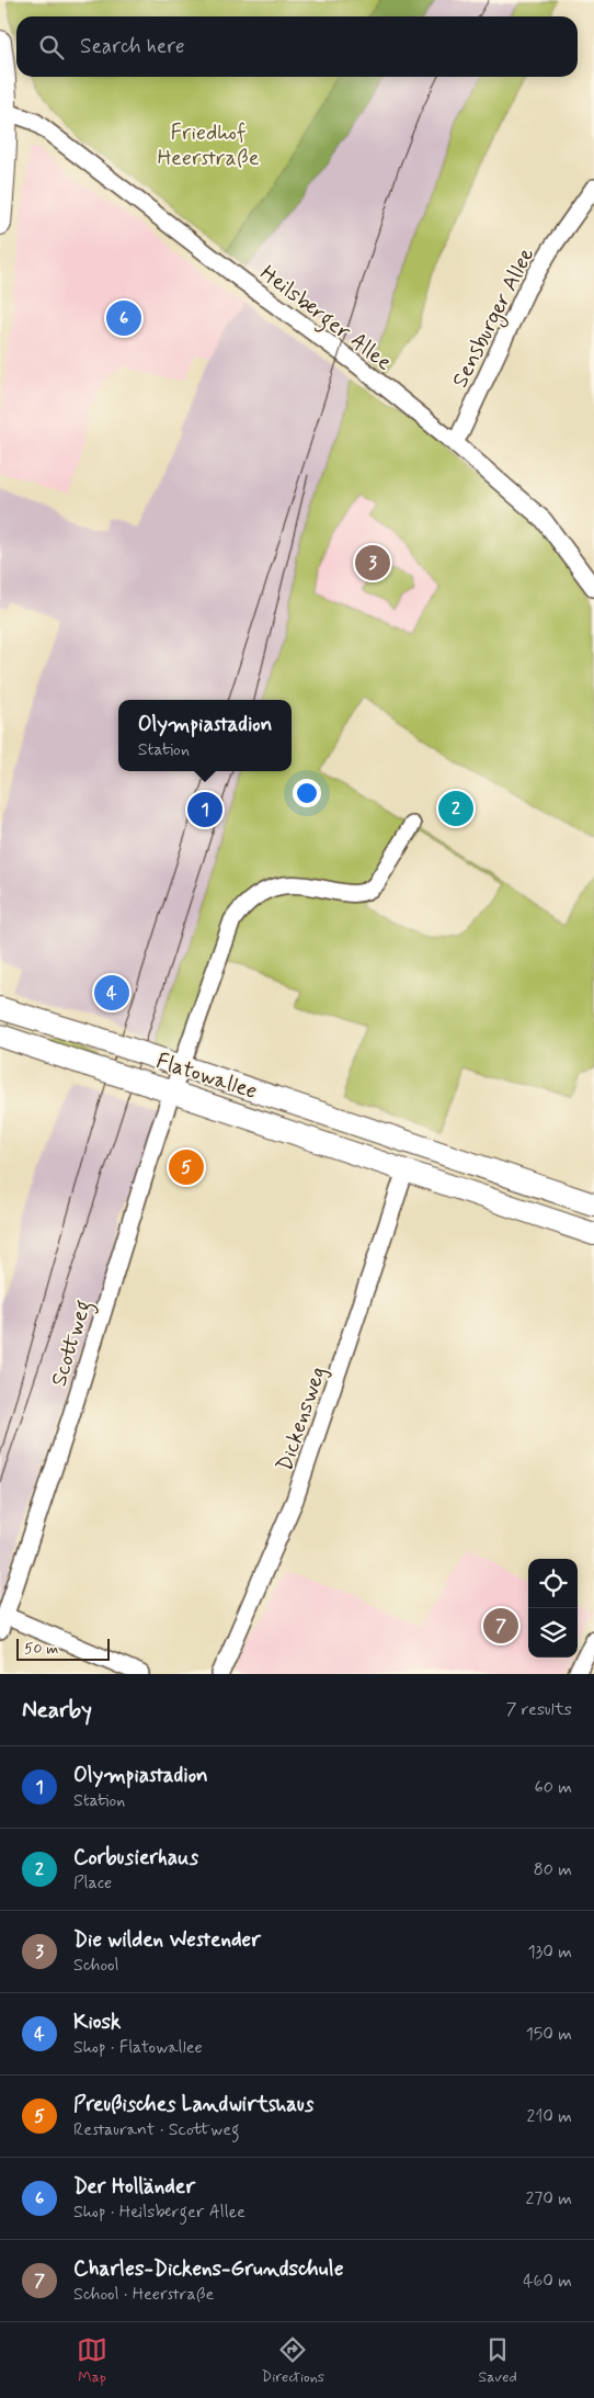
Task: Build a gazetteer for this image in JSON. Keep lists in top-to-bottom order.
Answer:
{
  "streets": {
    "main road": ["Flatowallee"],
    "street": [
      "Heilsberger Allee",
      "Sensburger Allee",
      "Scottweg",
      "Dickensweg"
    ]
  },
  "crossings": [
    ["Heilsberger Allee", "Sensburger Allee"],
    ["Flatowallee", "Scottweg"],
    ["Flatowallee", "Dickensweg"]
  ],
  "parks": ["Friedhof Heerstraße"],
  "scale_bar": "50 m",
  "page": {
    "search": "Search here",
    "pins": [
      "6",
      "3",
      "2",
      "1",
      "4",
      "5",
      "7"
    ],
    "popup": ["Olympiastadion", "Station"],
    "scale": "50 m",
    "heading": ["Nearby", "7 results"],
    "list": [
      {
        "mark": "1",
        "name": "Olympiastadion",
        "note": "Station",
        "value": "60 m"
      },
      {
        "mark": "2",
        "name": "Corbusierhaus",
        "note": "Place",
        "value": "80 m"
      },
      {
        "mark": "3",
        "name": "Die wilden Westender",
        "note": "School",
        "value": "130 m"
      },
      {
        "mark": "4",
        "name": "Kiosk",
        "note": "Shop · Flatowallee",
        "value": "150 m"
      },
      {
        "mark": "5",
        "name": "Preußisches Landwirtshaus",
        "note": "Restaurant · Scottweg",
        "value": "210 m"
      },
      {
        "mark": "6",
        "name": "Der Holländer",
        "note": "Shop · Heilsberger Allee",
        "value": "270 m"
      },
      {
        "mark": "7",
        "name": "Charles-Dickens-Grundschule",
        "note": "School · Heerstraße",
        "value": "460 m"
      }
    ],
    "nav": ["Map", "Directions", "Saved"]
  }
}
